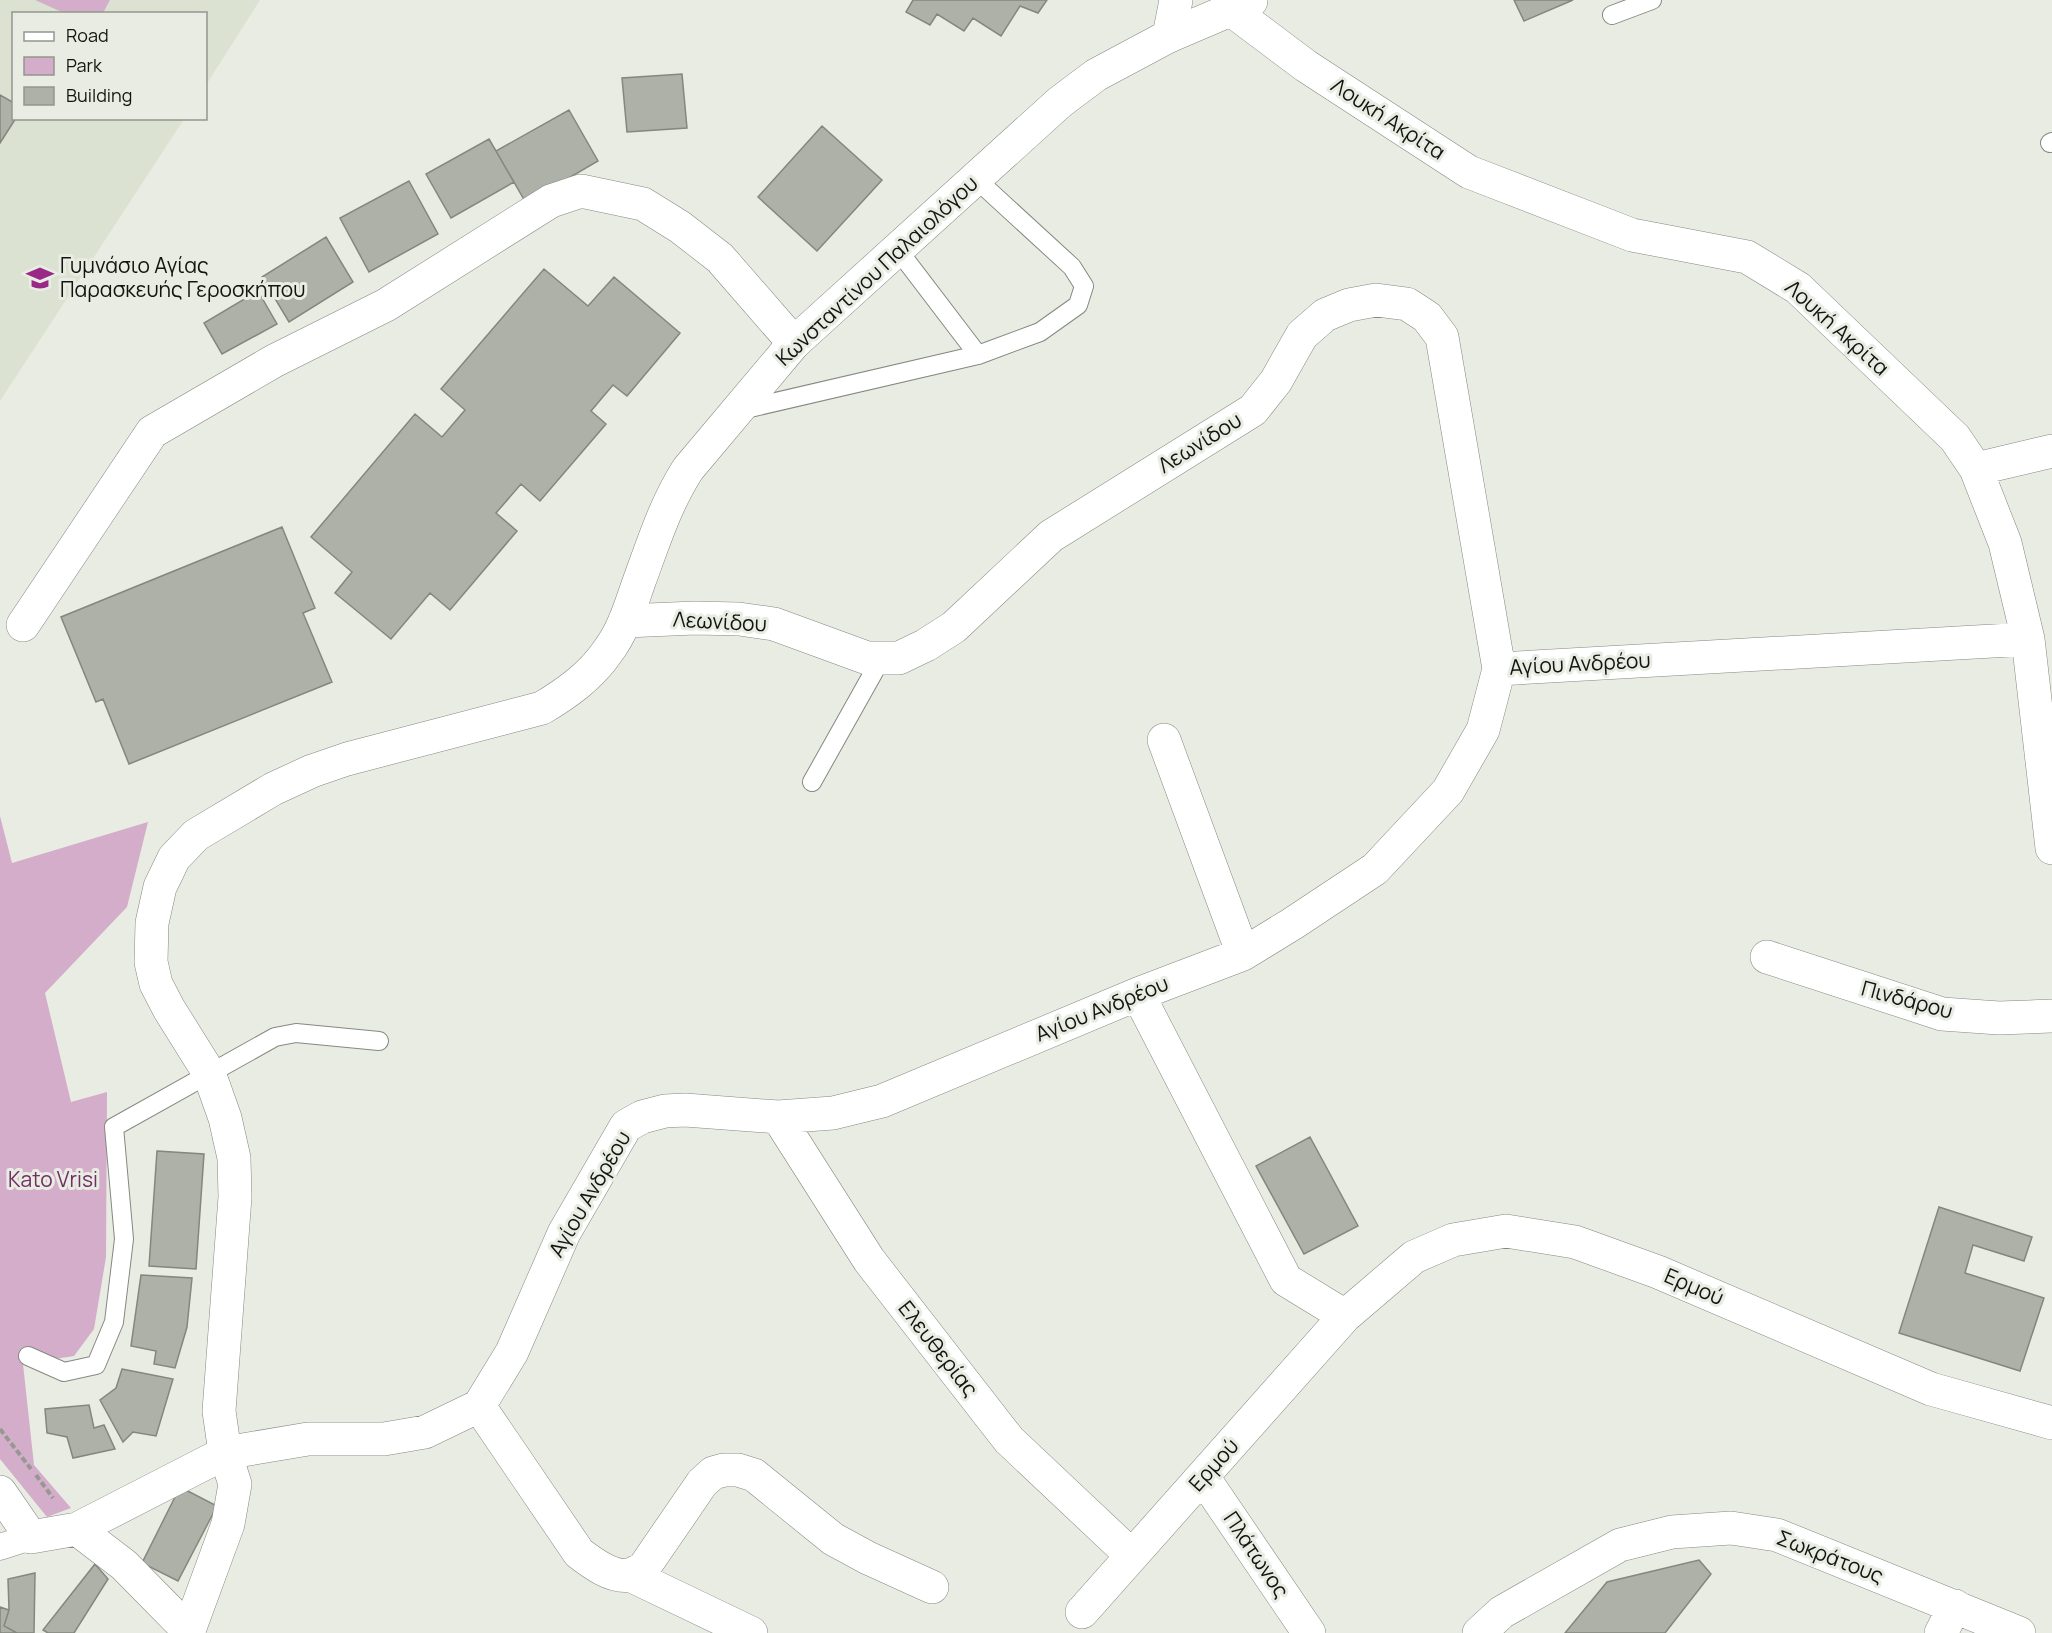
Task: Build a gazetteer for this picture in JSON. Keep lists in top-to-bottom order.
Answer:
{
  "streets": {
    "street": [
      "Λουκή Ακρίτα",
      "Κωνσταντίνου Παλαιολόγου",
      "Λεωνίδου",
      "Αγίου Ανδρέου",
      "Πινδάρου",
      "Ερμού",
      "Ελευθερίας",
      "Πλάτωνος",
      "Σωκράτους"
    ]
  },
  "crossings": [
    ["Λουκή Ακρίτα", "Κωνσταντίνου Παλαιολόγου"],
    ["Λουκή Ακρίτα", "Αγίου Ανδρέου"],
    ["Κωνσταντίνου Παλαιολόγου", "Λεωνίδου"],
    ["Λεωνίδου", "Αγίου Ανδρέου"],
    ["Αγίου Ανδρέου", "Ελευθερίας"],
    ["Ερμού", "Ελευθερίας"],
    ["Ερμού", "Πλάτωνος"]
  ],
  "parks": ["Kato Vrisi"],
  "places": {
    "school or university": ["Γυμνάσιο Αγίας Παρασκευής Γεροσκήπου"]
  },
  "legend": ["Road", "Park", "Building"]
}
